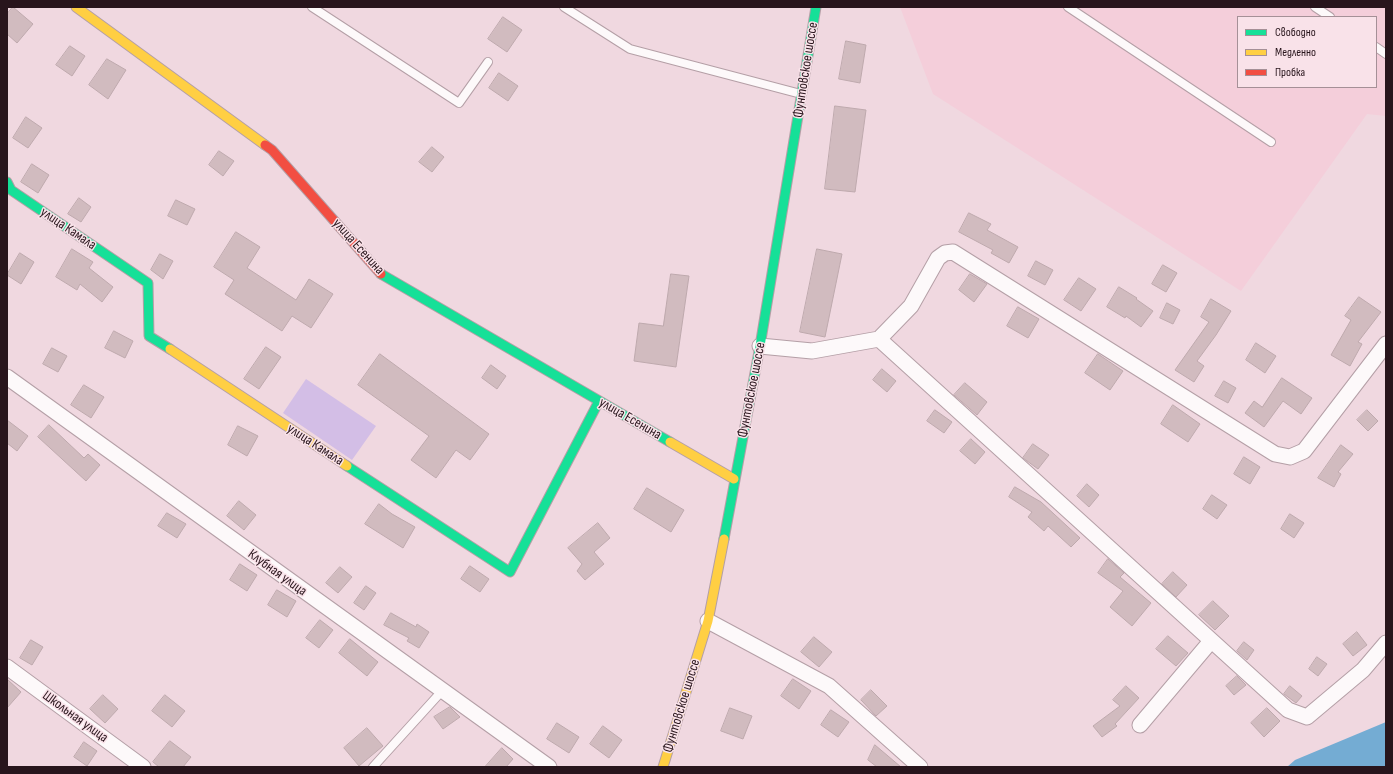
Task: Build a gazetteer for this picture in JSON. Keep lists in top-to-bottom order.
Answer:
{
  "streets": {
    "street": [
      "Фунтовское шоссе",
      "улица Камала",
      "улица Есенина",
      "Клубная улица",
      "Школьная улица"
    ]
  },
  "crossings": [
    ["Фунтовское шоссе", "улица Есенина"],
    ["улица Камала", "улица Есенина"]
  ],
  "legend": ["Свободно", "Медленно", "Пробка"]
}
